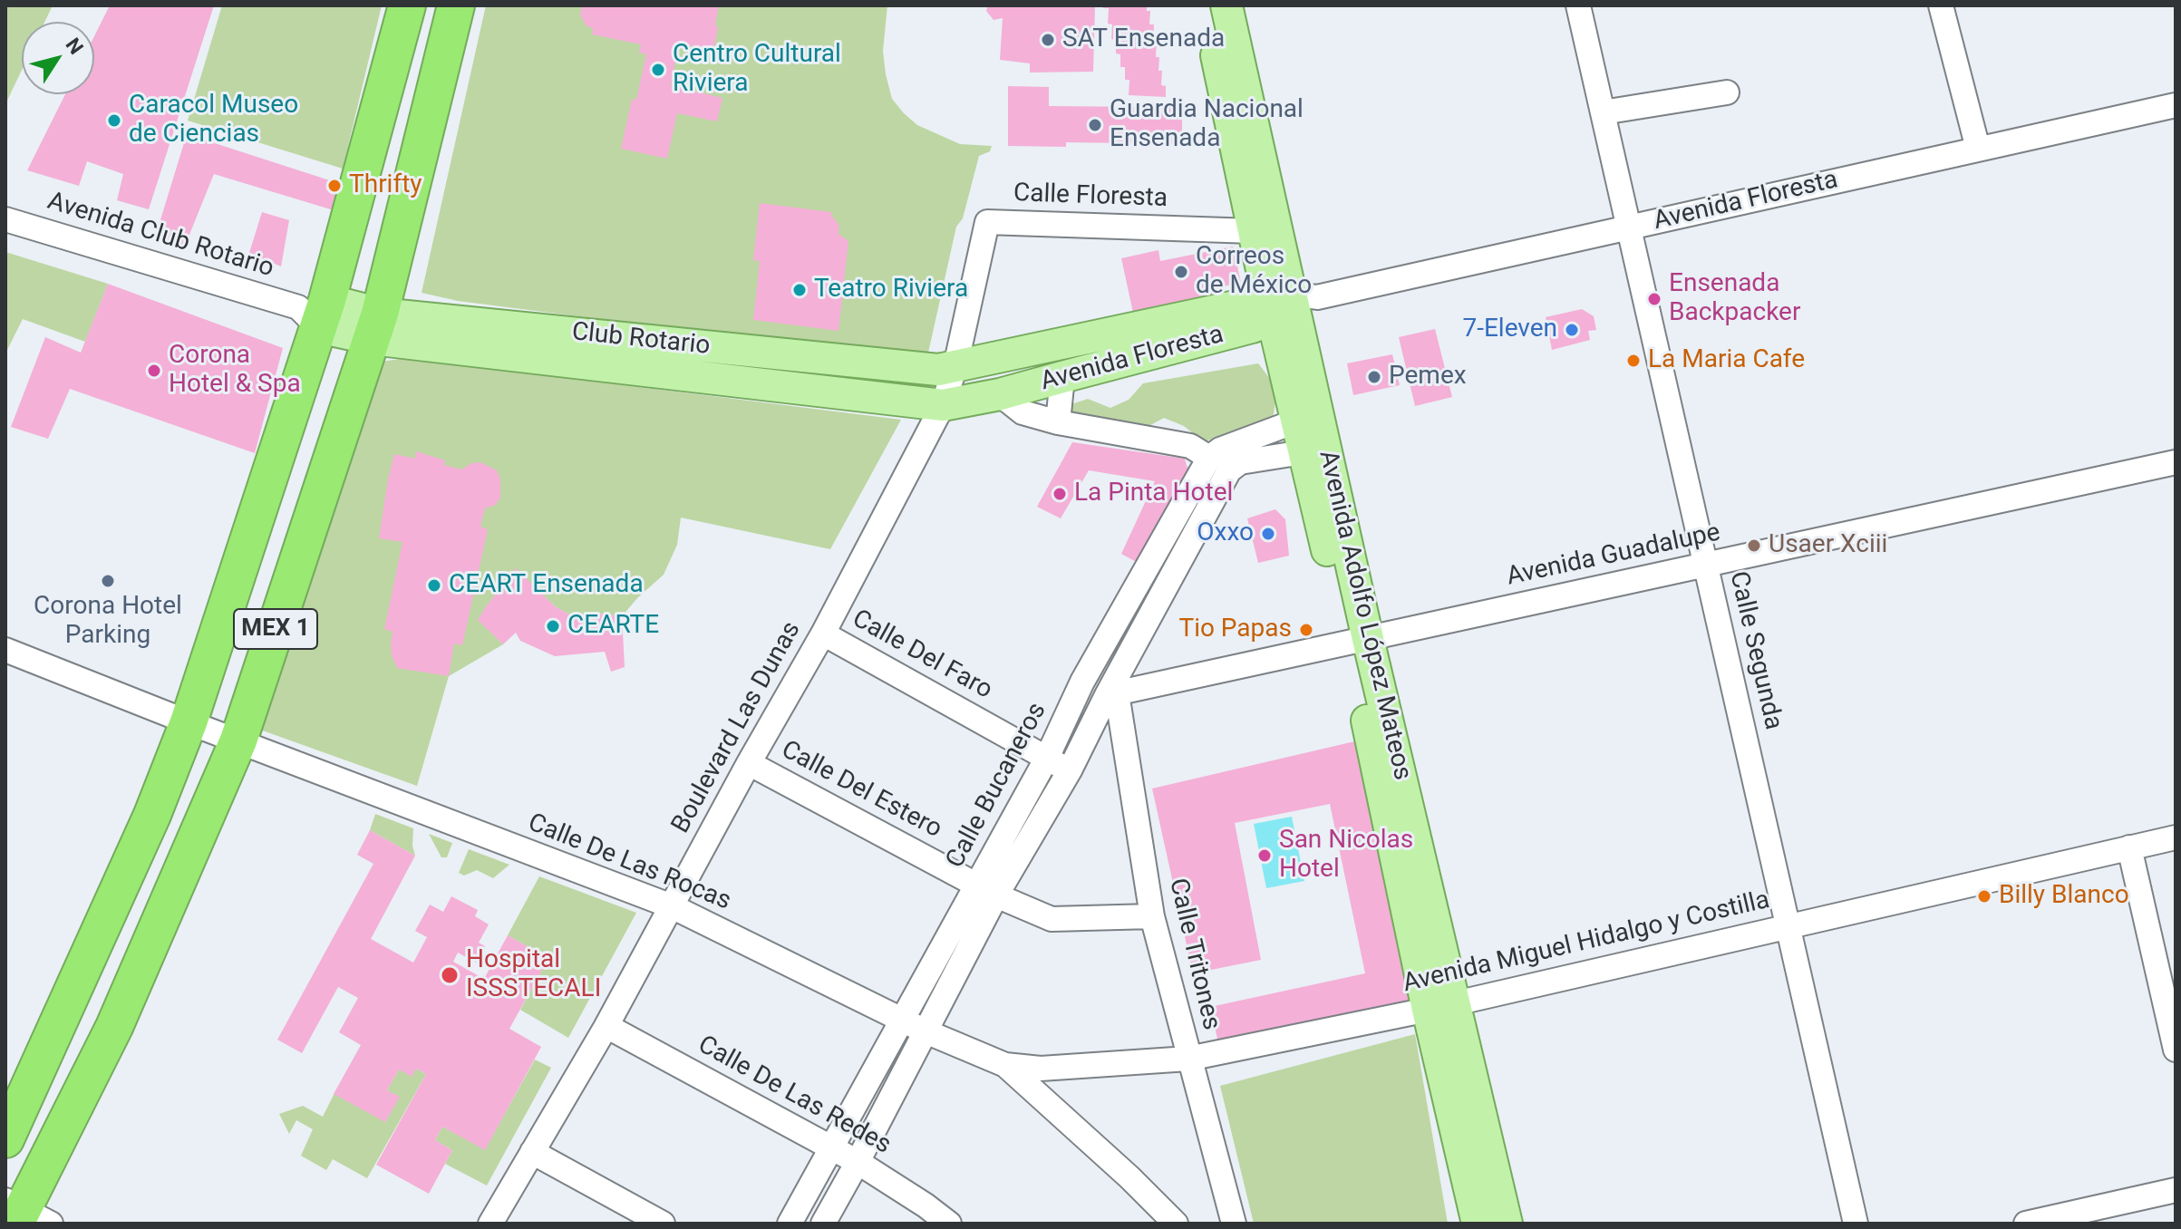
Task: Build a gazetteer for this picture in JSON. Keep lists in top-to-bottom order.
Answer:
{
  "streets": {
    "highway": ["MEX 1"],
    "main road": ["Avenida Floresta", "Club Rotario", "Avenida Adolfo López Mateos"],
    "street": [
      "Calle Floresta",
      "Avenida Club Rotario",
      "Avenida Guadalupe",
      "Calle Segunda",
      "Calle Del Faro",
      "Boulevard Las Dunas",
      "Calle Bucaneros",
      "Calle Del Estero",
      "Calle De Las Rocas",
      "Avenida Miguel Hidalgo y Costilla",
      "Calle Tritones",
      "Calle De Las Redes"
    ]
  },
  "crossings": [
    ["Calle Floresta", "Avenida Floresta"],
    ["Calle Floresta", "Club Rotario"],
    ["Calle Floresta", "Avenida Adolfo López Mateos"],
    ["Calle Floresta", "Boulevard Las Dunas"],
    ["Avenida Floresta", "Club Rotario"],
    ["Avenida Floresta", "Avenida Adolfo López Mateos"],
    ["Avenida Floresta", "Calle Segunda"],
    ["Avenida Floresta", "Boulevard Las Dunas"],
    ["Avenida Club Rotario", "Club Rotario"],
    ["Avenida Club Rotario", "MEX 1"],
    ["Club Rotario", "MEX 1"],
    ["Club Rotario", "Boulevard Las Dunas"],
    ["Avenida Guadalupe", "Avenida Adolfo López Mateos"],
    ["Avenida Guadalupe", "Calle Segunda"],
    ["Avenida Guadalupe", "Calle Bucaneros"],
    ["Avenida Guadalupe", "Calle Tritones"],
    ["Avenida Adolfo López Mateos", "Calle Bucaneros"],
    ["Avenida Adolfo López Mateos", "Avenida Miguel Hidalgo y Costilla"],
    ["MEX 1", "Calle De Las Rocas"],
    ["Calle Segunda", "Avenida Miguel Hidalgo y Costilla"],
    ["Calle Del Faro", "Boulevard Las Dunas"],
    ["Calle Del Faro", "Calle Bucaneros"],
    ["Boulevard Las Dunas", "Calle Del Estero"],
    ["Boulevard Las Dunas", "Calle De Las Rocas"],
    ["Boulevard Las Dunas", "Calle De Las Redes"],
    ["Calle Bucaneros", "Calle Del Estero"],
    ["Calle Bucaneros", "Calle De Las Rocas"],
    ["Calle Bucaneros", "Calle Tritones"],
    ["Calle Bucaneros", "Calle De Las Redes"],
    ["Calle Del Estero", "Calle Tritones"],
    ["Calle De Las Rocas", "Avenida Miguel Hidalgo y Costilla"],
    ["Avenida Miguel Hidalgo y Costilla", "Calle Tritones"]
  ],
  "places": [
    "SAT Ensenada",
    "Centro Cultural Riviera",
    "Caracol Museo de Ciencias",
    "Guardia Nacional Ensenada",
    "Thrifty",
    "Correos de México",
    "Teatro Riviera",
    "Ensenada Backpacker",
    "7-Eleven",
    "La Maria Cafe",
    "Corona Hotel & Spa",
    "Pemex",
    "La Pinta Hotel",
    "Oxxo",
    "Usaer Xciii",
    "Corona Hotel Parking",
    "CEART Ensenada",
    "CEARTE",
    "Tio Papas",
    "San Nicolas Hotel",
    "Billy Blanco",
    "Hospital ISSSTECALI"
  ],
  "north": "top right"
}
